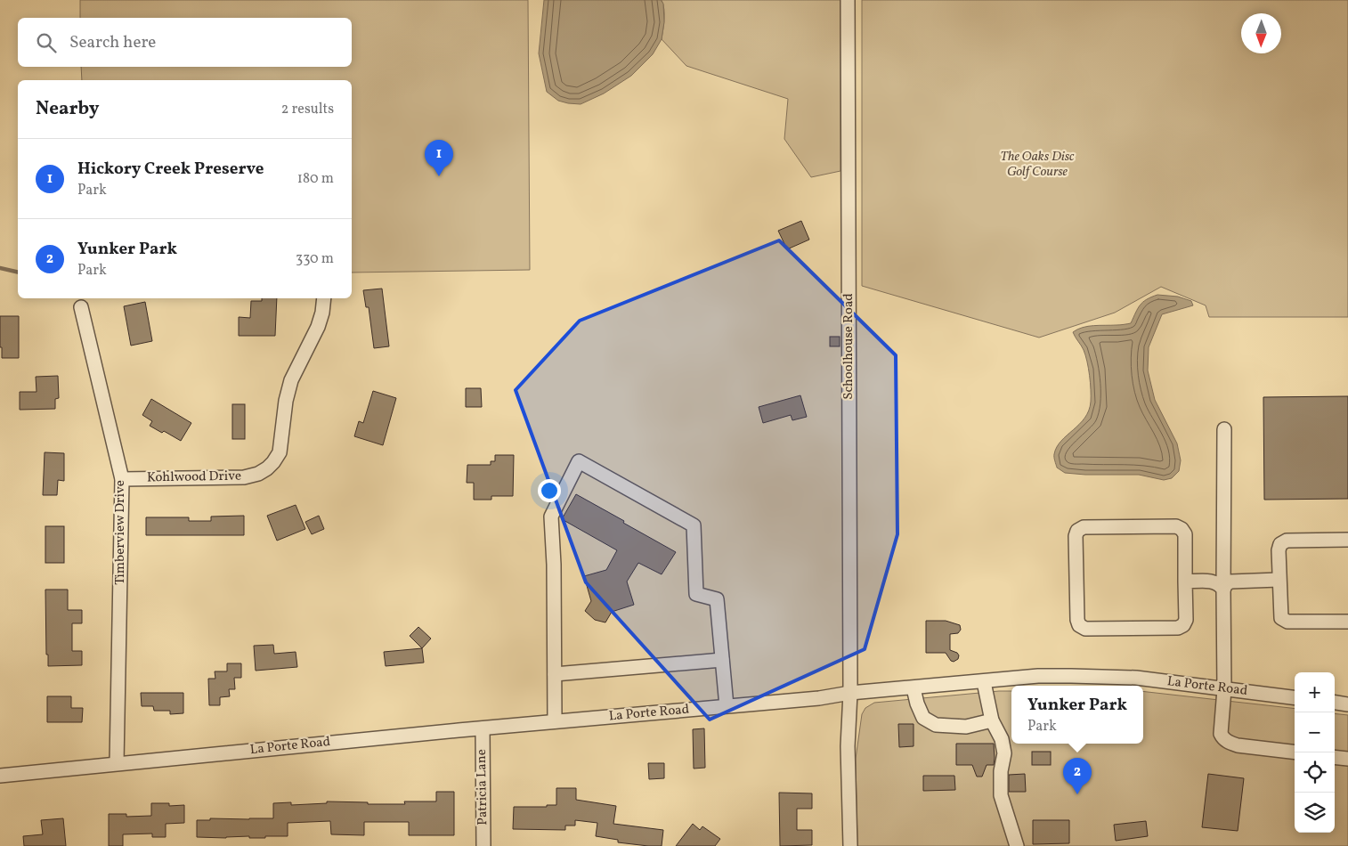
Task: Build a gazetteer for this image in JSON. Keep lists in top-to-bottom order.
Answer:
{
  "streets": {
    "street": [
      "Schoolhouse Road",
      "Kohlwood Drive",
      "Timberview Drive",
      "La Porte Road",
      "Patricia Lane"
    ]
  },
  "crossings": [
    ["Schoolhouse Road", "La Porte Road"],
    ["Kohlwood Drive", "Timberview Drive"],
    ["Timberview Drive", "La Porte Road"],
    ["La Porte Road", "Patricia Lane"]
  ],
  "parks": ["The Oaks Disc Golf Course"],
  "north": "bottom",
  "page": {
    "search": "Search here",
    "heading": ["Nearby", "2 results"],
    "list": [
      {
        "mark": "1",
        "name": "Hickory Creek Preserve",
        "note": "Park",
        "value": "180 m"
      },
      {
        "mark": "2",
        "name": "Yunker Park",
        "note": "Park",
        "value": "330 m"
      }
    ],
    "pins": ["1", "2"],
    "map_buttons": ["+", "−"],
    "popup": ["Yunker Park", "Park"]
  }
}
